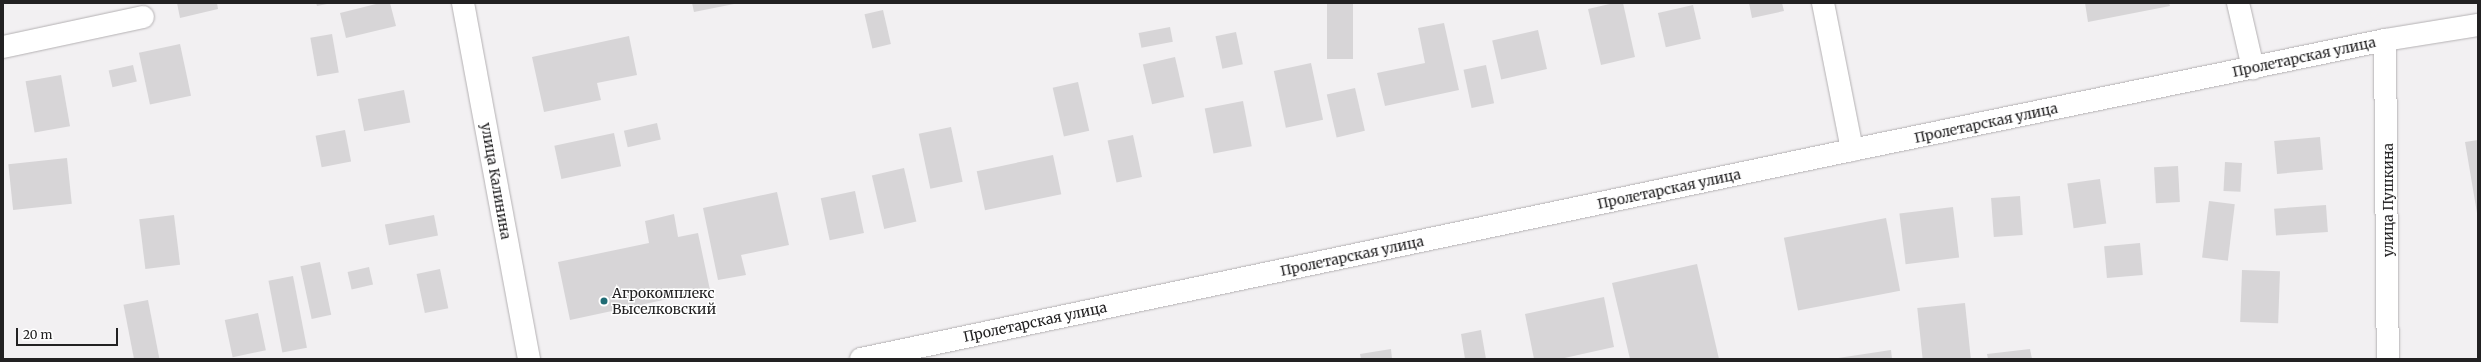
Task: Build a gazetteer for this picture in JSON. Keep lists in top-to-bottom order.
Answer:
{
  "streets": {
    "street": ["Пролетарская улица", "улица Калинина", "улица Пушкина"]
  },
  "crossings": [
    ["Пролетарская улица", "улица Пушкина"]
  ],
  "places": ["Агрокомплекс Выселковский"],
  "scale_bar": "20 m"
}
